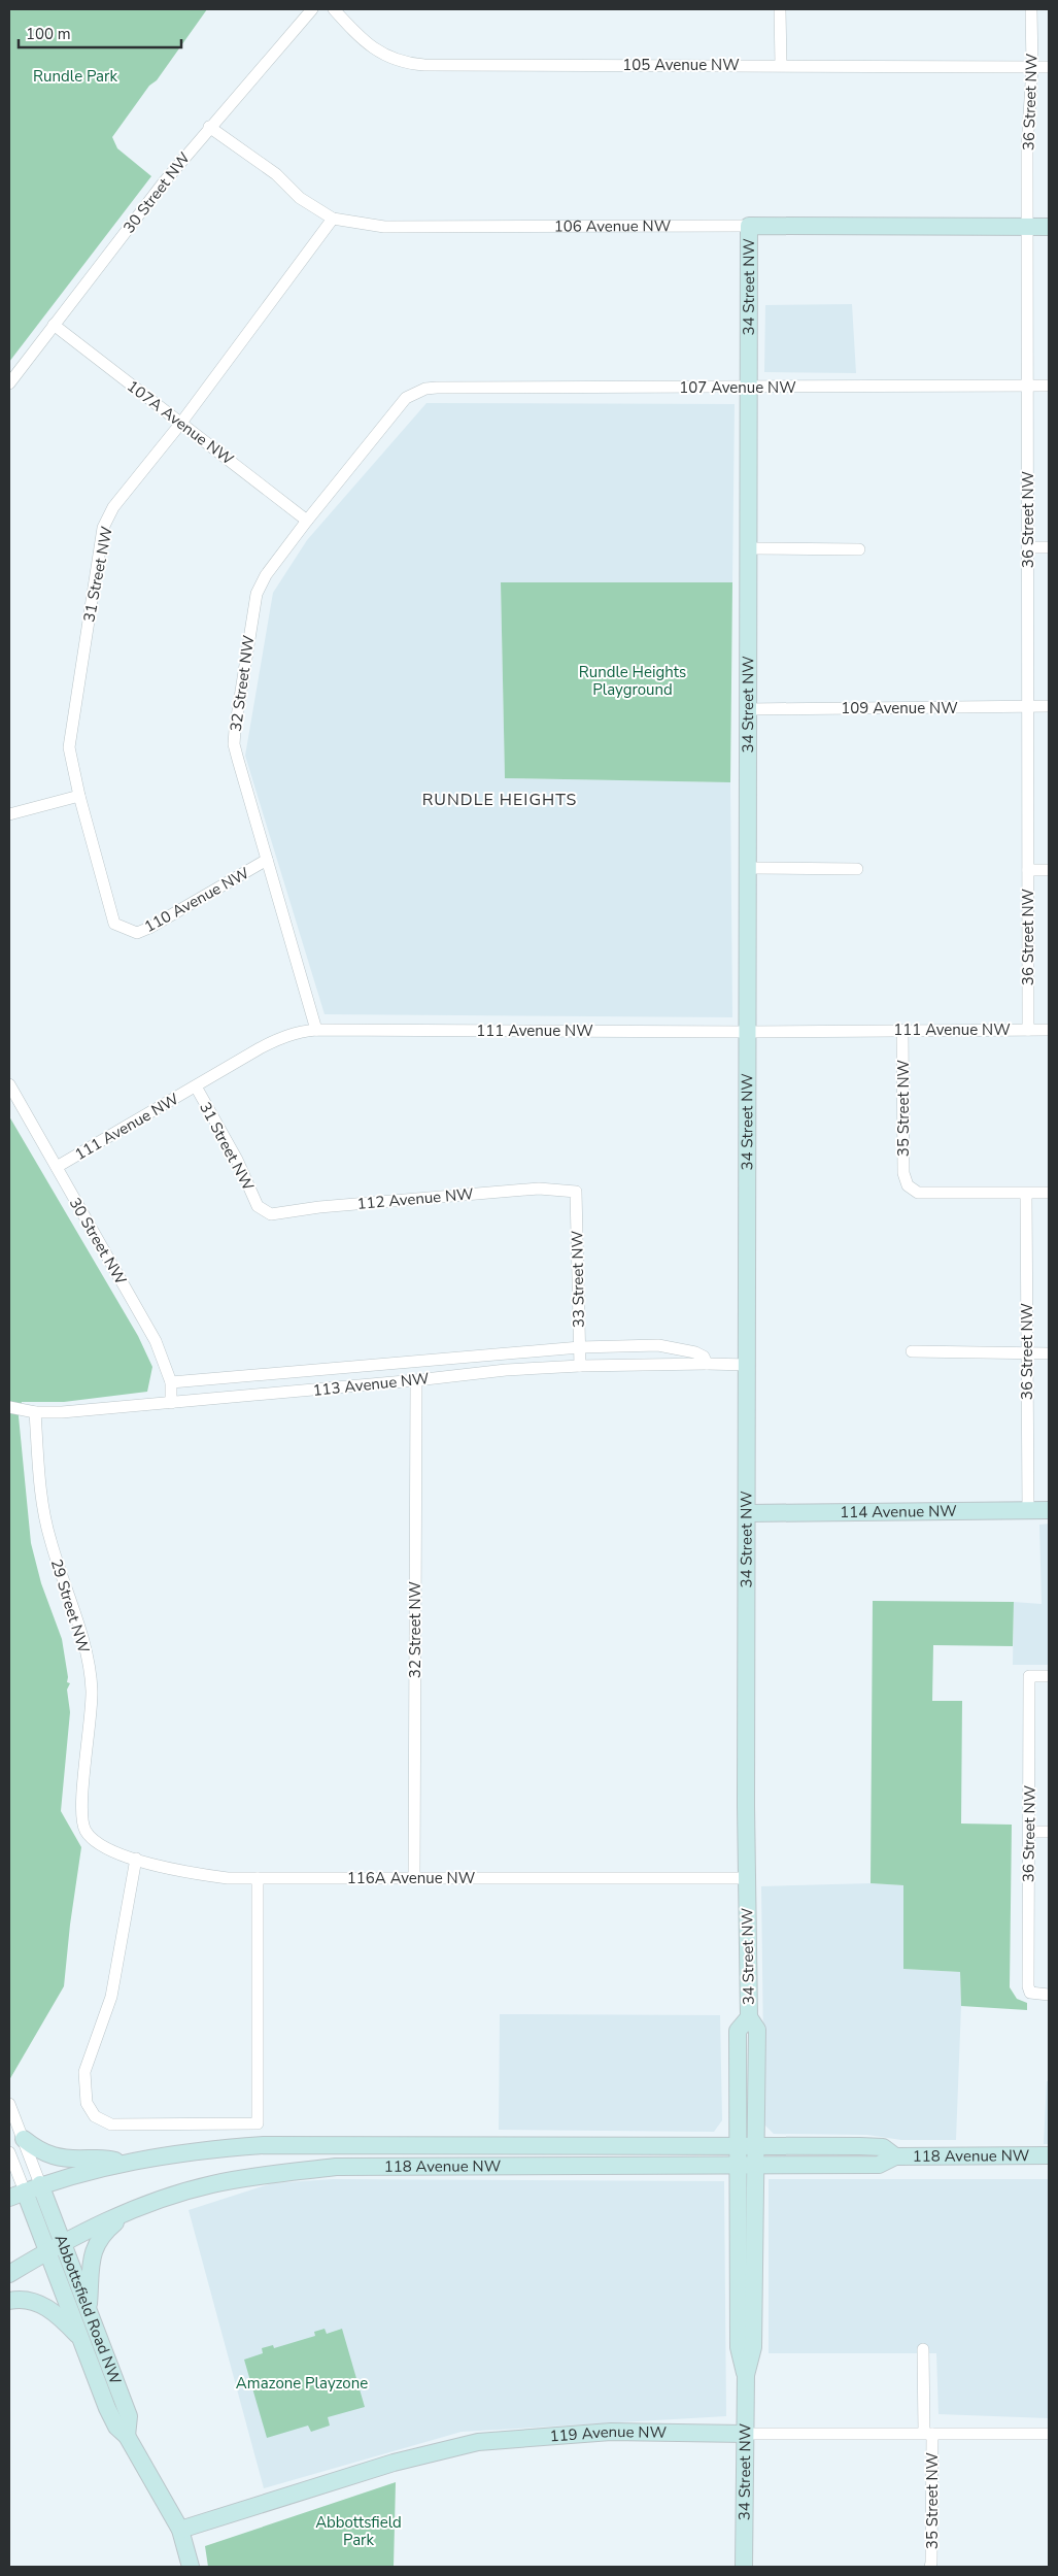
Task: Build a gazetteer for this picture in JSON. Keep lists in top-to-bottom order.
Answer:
{
  "streets": {
    "street": [
      "105 Avenue NW",
      "36 Street NW",
      "30 Street NW",
      "106 Avenue NW",
      "34 Street NW",
      "107 Avenue NW",
      "107A Avenue NW",
      "31 Street NW",
      "32 Street NW",
      "109 Avenue NW",
      "110 Avenue NW",
      "111 Avenue NW",
      "35 Street NW",
      "112 Avenue NW",
      "33 Street NW",
      "113 Avenue NW",
      "114 Avenue NW",
      "29 Street NW",
      "116A Avenue NW",
      "118 Avenue NW",
      "Abbottsfield Road NW",
      "119 Avenue NW"
    ]
  },
  "crossings": [
    ["105 Avenue NW", "36 Street NW"],
    ["36 Street NW", "106 Avenue NW"],
    ["36 Street NW", "107 Avenue NW"],
    ["36 Street NW", "109 Avenue NW"],
    ["36 Street NW", "111 Avenue NW"],
    ["36 Street NW", "35 Street NW"],
    ["36 Street NW", "114 Avenue NW"],
    ["30 Street NW", "106 Avenue NW"],
    ["30 Street NW", "107A Avenue NW"],
    ["30 Street NW", "111 Avenue NW"],
    ["30 Street NW", "113 Avenue NW"],
    ["106 Avenue NW", "34 Street NW"],
    ["106 Avenue NW", "31 Street NW"],
    ["34 Street NW", "107 Avenue NW"],
    ["34 Street NW", "109 Avenue NW"],
    ["34 Street NW", "111 Avenue NW"],
    ["34 Street NW", "113 Avenue NW"],
    ["34 Street NW", "114 Avenue NW"],
    ["34 Street NW", "116A Avenue NW"],
    ["34 Street NW", "118 Avenue NW"],
    ["34 Street NW", "119 Avenue NW"],
    ["107 Avenue NW", "32 Street NW"],
    ["107A Avenue NW", "31 Street NW"],
    ["107A Avenue NW", "32 Street NW"],
    ["31 Street NW", "110 Avenue NW"],
    ["31 Street NW", "111 Avenue NW"],
    ["31 Street NW", "112 Avenue NW"],
    ["32 Street NW", "110 Avenue NW"],
    ["32 Street NW", "111 Avenue NW"],
    ["32 Street NW", "113 Avenue NW"],
    ["32 Street NW", "116A Avenue NW"],
    ["111 Avenue NW", "35 Street NW"],
    ["35 Street NW", "119 Avenue NW"],
    ["112 Avenue NW", "33 Street NW"],
    ["33 Street NW", "113 Avenue NW"],
    ["113 Avenue NW", "29 Street NW"],
    ["29 Street NW", "116A Avenue NW"],
    ["118 Avenue NW", "Abbottsfield Road NW"],
    ["Abbottsfield Road NW", "119 Avenue NW"]
  ],
  "districts": ["RUNDLE HEIGHTS"],
  "parks": [
    "Rundle Park",
    "Rundle Heights Playground",
    "Amazone Playzone",
    "Abbottsfield Park"
  ],
  "scale_bar": "100 m"
}
